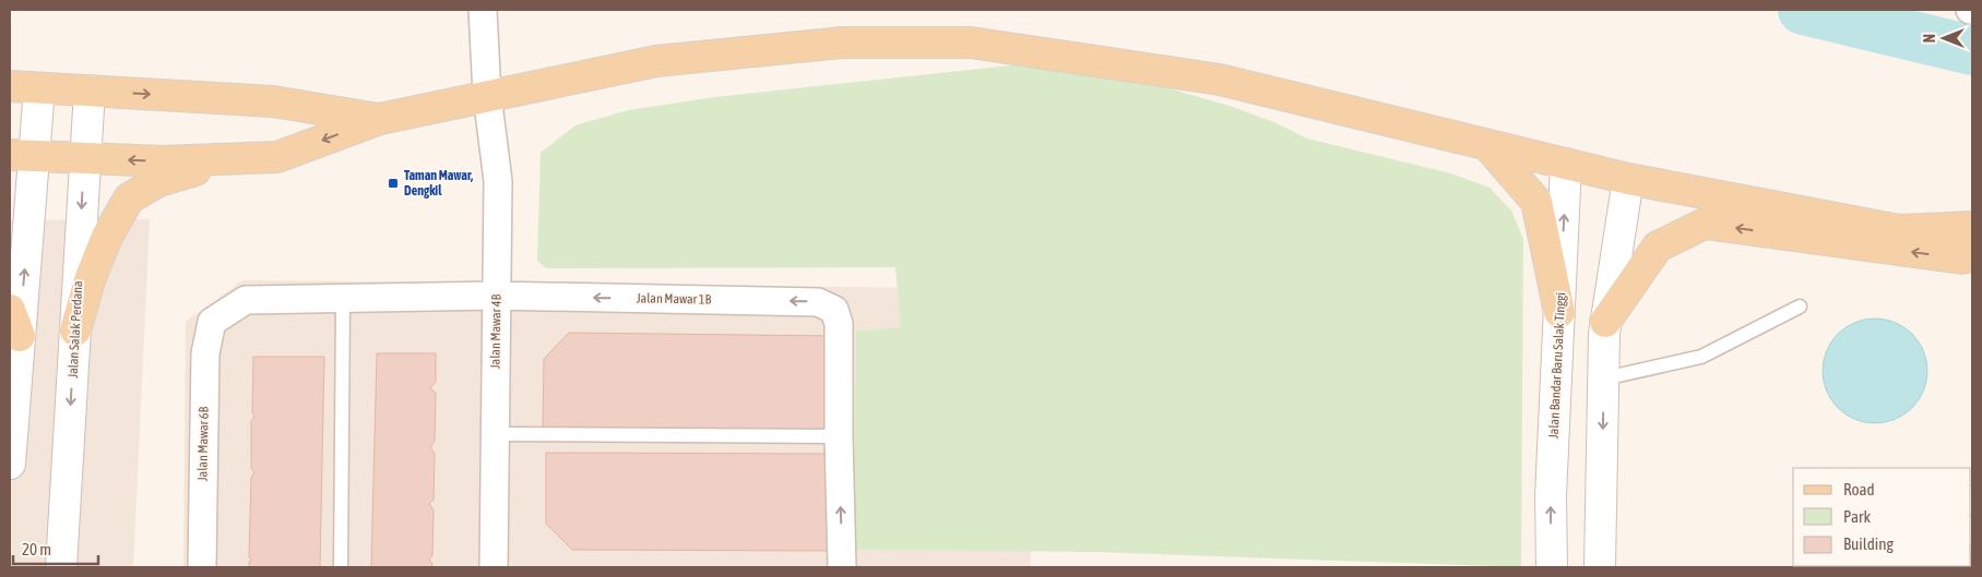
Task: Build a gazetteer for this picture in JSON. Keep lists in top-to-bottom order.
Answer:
{
  "streets": {
    "street": [
      "Jalan Mawar 1B",
      "Jalan Salak Perdana",
      "Jalan Mawar 4B",
      "Jalan Bandar Baru Salak Tinggi",
      "Jalan Mawar 6B"
    ]
  },
  "crossings": [
    ["Jalan Mawar 1B", "Jalan Mawar 4B"],
    ["Jalan Mawar 1B", "Jalan Mawar 6B"]
  ],
  "places": {
    "transit": ["Taman Mawar, Dengkil"]
  },
  "legend": ["Road", "Park", "Building"],
  "scale_bar": "20 m",
  "north": "left"
}
